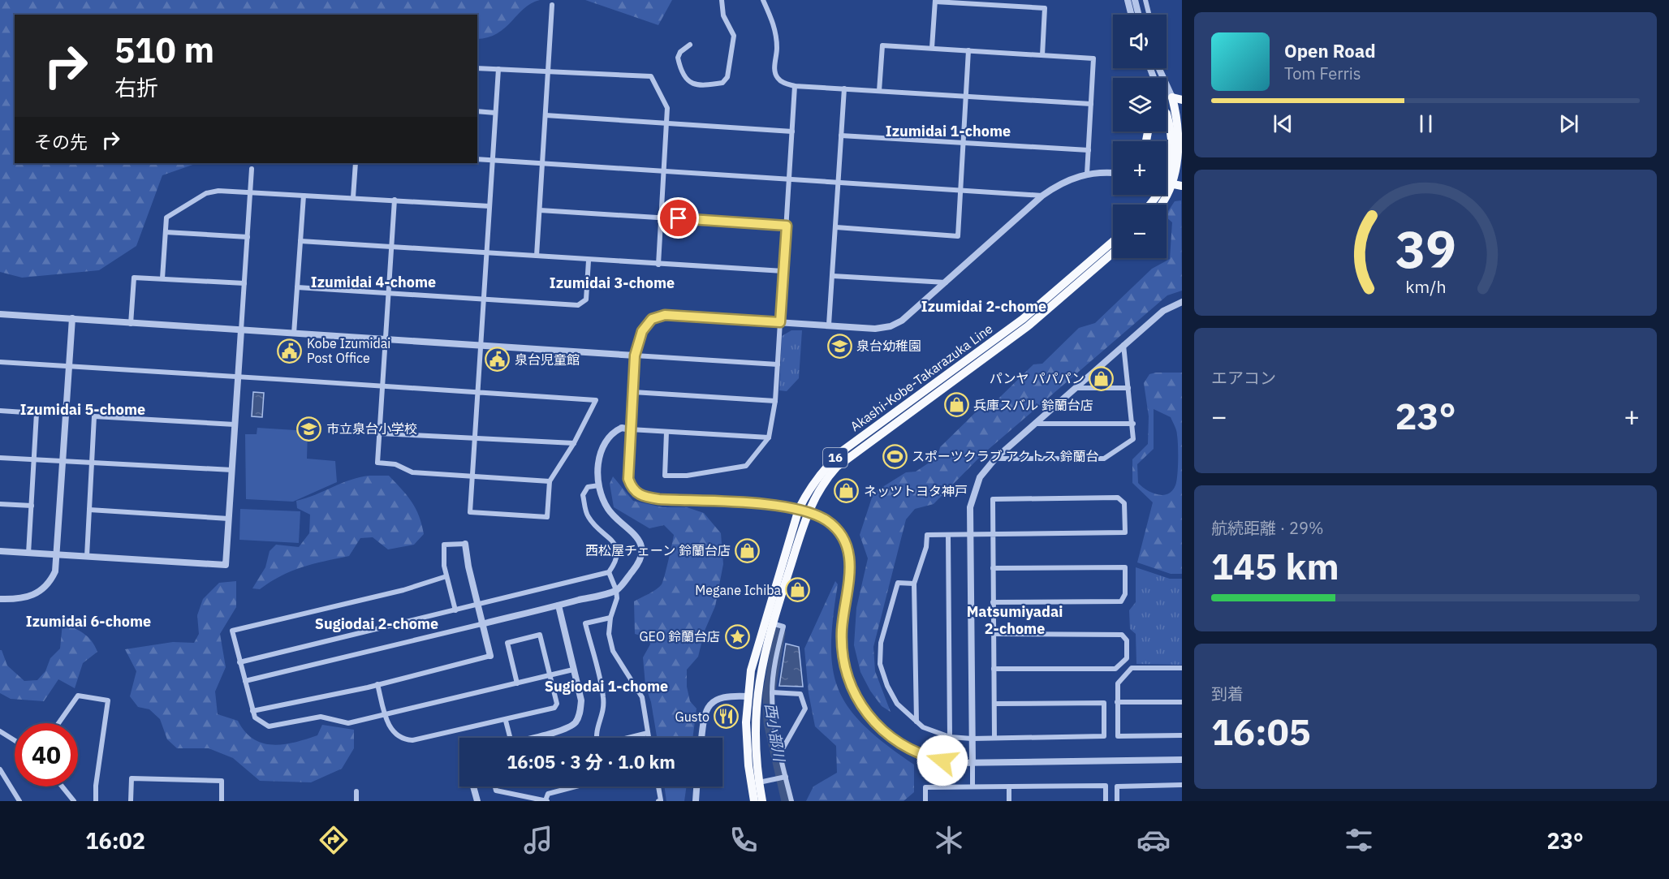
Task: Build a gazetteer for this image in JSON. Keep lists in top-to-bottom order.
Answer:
{
  "streets": {
    "main road": ["Akashi-Kobe-Takarazuka Line", "16"]
  },
  "districts": [
    "Izumidai 1-chome",
    "Izumidai 4-chome",
    "Izumidai 3-chome",
    "Izumidai 2-chome",
    "Izumidai 5-chome",
    "Matsumiyadai 2-chome",
    "Izumidai 6-chome",
    "Sugiodai 2-chome",
    "Sugiodai 1-chome"
  ],
  "water": ["西小部川"],
  "places": {
    "school or university": ["泉台幼稚園", "市立泉台小学校"],
    "public building": ["Kobe Izumidai Post Office", "泉台児童館"],
    "shop": [
      "パンヤ パパパン",
      "兵庫スバル 鈴蘭台店",
      "ネッツトヨタ神戸",
      "西松屋チェーン 鈴蘭台店",
      "Megane Ichiba"
    ],
    "sports": ["スポーツクラブ アクトス 鈴蘭台"],
    "place": ["GEO 鈴蘭台店"],
    "restaurant": ["Gusto"]
  },
  "page": {
    "map_buttons": ["+", "−"],
    "turn": ["510 m", "右折"],
    "song": ["Open Road", "Tom Ferris"],
    "then": "その先",
    "tile": [
      "エアコン",
      ["航続距離 · 29%", "145 km"],
      ["到着", "16:05"]
    ],
    "heat": ["−", "23°", "+"],
    "limit": "40",
    "trip": "16:05 · 3 分 · 1.0 km",
    "tabs": ["16:02", "23°"],
    "gauge": ["39", "km/h"]
  }
}
